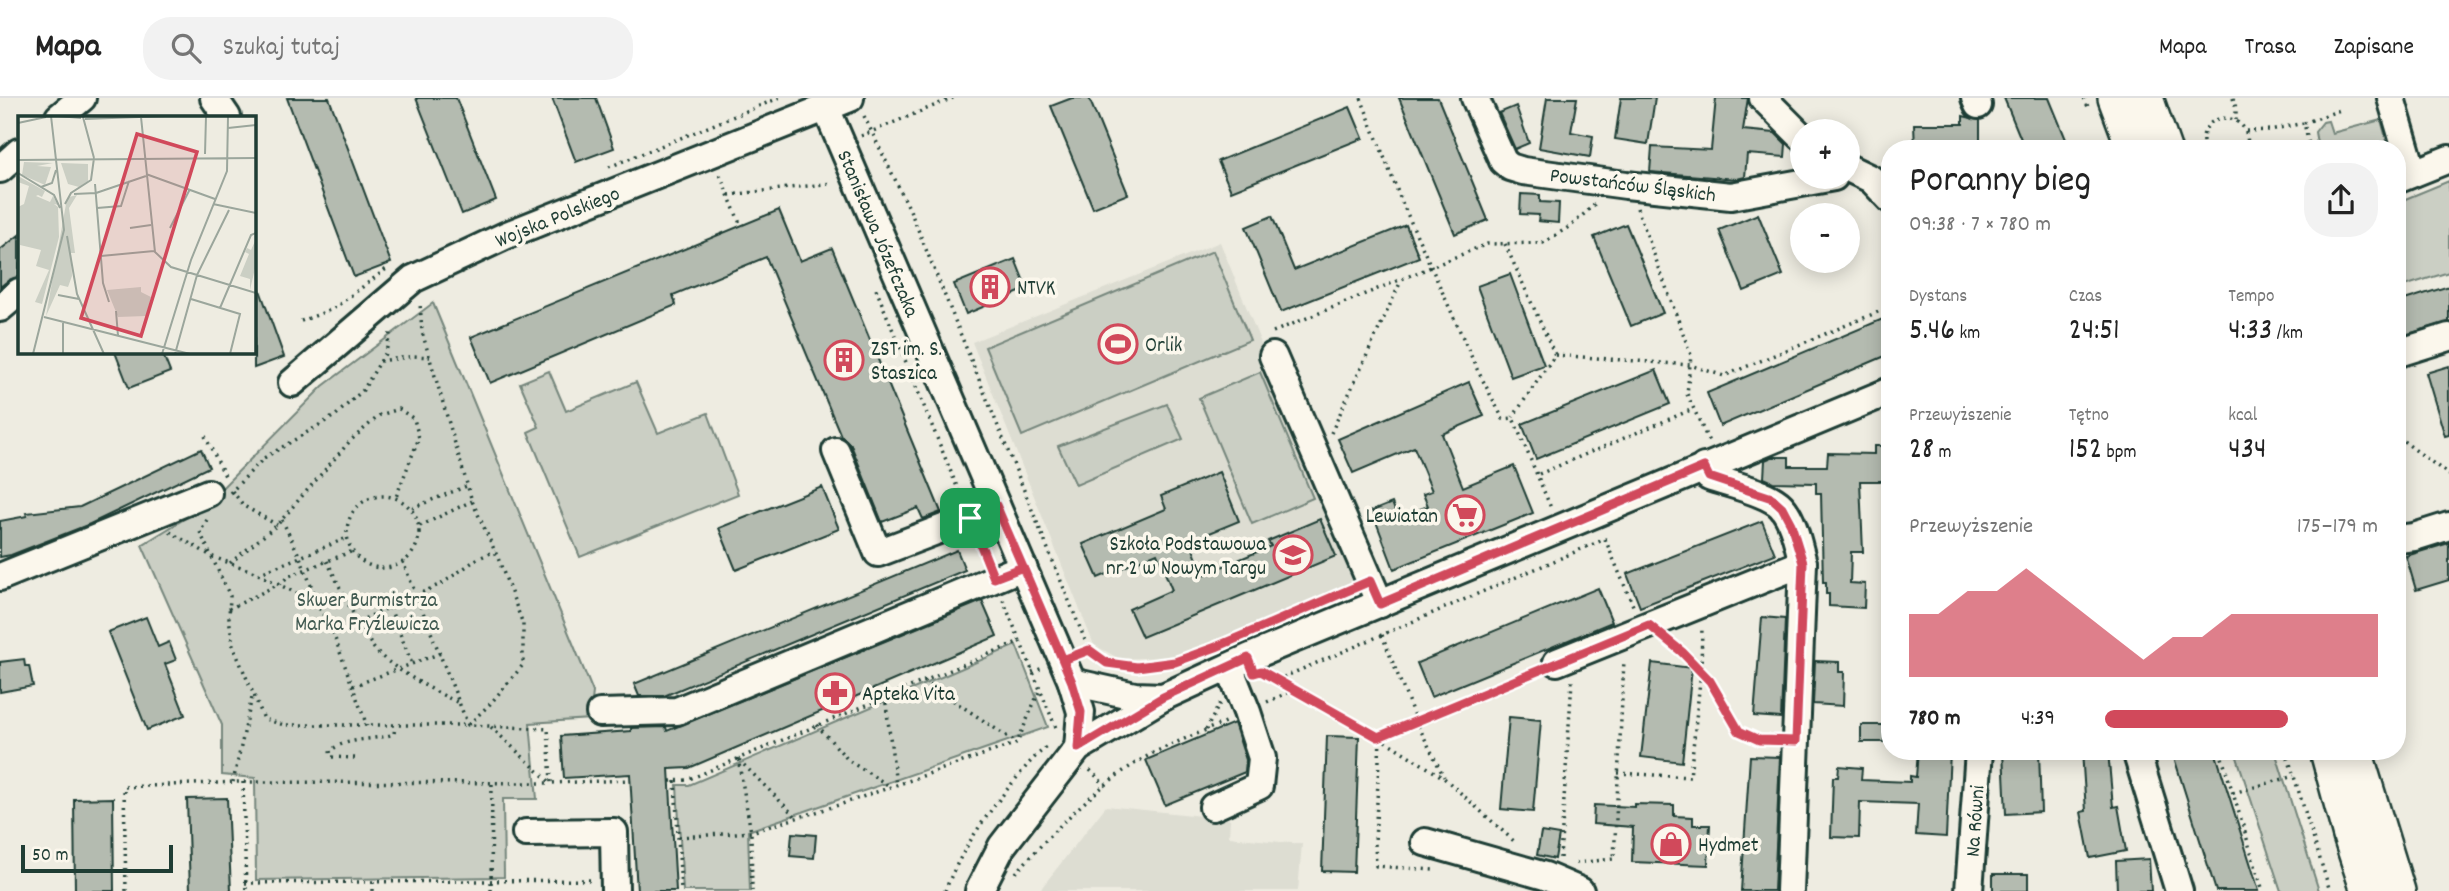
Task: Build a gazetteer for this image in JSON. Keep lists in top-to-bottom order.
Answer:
{
  "streets": {
    "street": [
      "Powstańców Śląskich",
      "Wojska Polskiego",
      "Stanisława Józefczaka",
      "Na Równi"
    ]
  },
  "crossings": [
    ["Wojska Polskiego", "Stanisława Józefczaka"]
  ],
  "parks": ["Skwer Burmistrza Marka Fryźlewicza"],
  "places": {
    "building": ["NTVK", "ZST im. S. Staszica"],
    "sports": ["Orlik"],
    "supermarket": ["Lewiatan"],
    "school or university": ["Szkoła Podstawowa nr 2 w Nowym Targu"],
    "pharmacy": ["Apteka Vita"],
    "shop": ["Hydmet"]
  },
  "scale_bar": "50 m",
  "page": {
    "header": "Mapa",
    "search": "Szukaj tutaj",
    "nav": ["Mapa", "Trasa", "Zapisane"],
    "map_buttons": ["+", "−"],
    "heading": ["Poranny bieg", "09:38 · 7 × 780 m"],
    "stats": [
      ["Dystans", "5.46 km"],
      ["Czas", "24:51"],
      ["Tempo", "4:33 /km"],
      ["Przewyższenie", "28 m"],
      ["Tętno", "152 bpm"],
      ["kcal", "434"]
    ],
    "chart": ["Przewyższenie", "175–179 m"],
    "list": [
      {
        "name": "780 m",
        "note": "4:39"
      }
    ],
    "scale": "50 m"
  }
}
